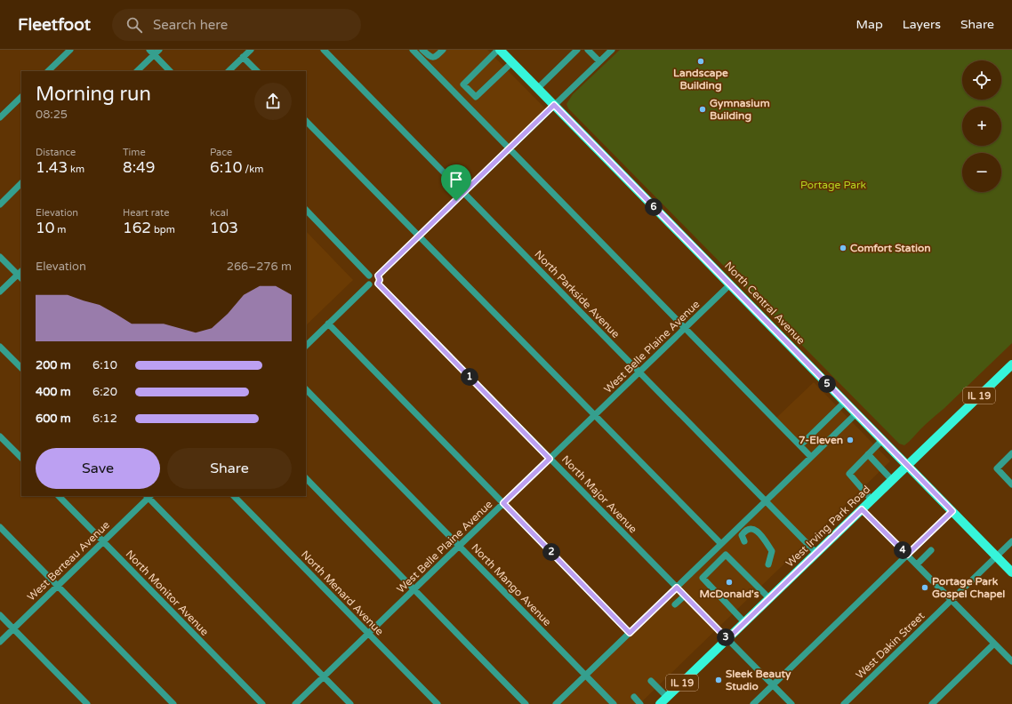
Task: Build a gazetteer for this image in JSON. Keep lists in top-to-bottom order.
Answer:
{
  "streets": {
    "main road": ["North Central Avenue", "IL 19", "West Irving Park Road"],
    "street": [
      "North Parkside Avenue",
      "West Belle Plaine Avenue",
      "North Major Avenue",
      "West Berteau Avenue",
      "North Mango Avenue",
      "North Monitor Avenue",
      "North Menard Avenue",
      "West Dakin Street"
    ]
  },
  "crossings": [
    ["North Parkside Avenue", "West Belle Plaine Avenue"],
    ["North Parkside Avenue", "West Irving Park Road"],
    ["North Central Avenue", "West Belle Plaine Avenue"],
    ["North Central Avenue", "West Irving Park Road"],
    ["North Central Avenue", "West Dakin Street"],
    ["West Belle Plaine Avenue", "North Major Avenue"],
    ["West Belle Plaine Avenue", "North Mango Avenue"],
    ["West Belle Plaine Avenue", "North Menard Avenue"],
    ["North Major Avenue", "West Irving Park Road"],
    ["West Berteau Avenue", "North Monitor Avenue"]
  ],
  "parks": ["Portage Park"],
  "places": [
    "Landscape Building",
    "Gymnasium Building",
    "Comfort Station",
    "7-Eleven",
    "McDonald's",
    "Portage Park Gospel Chapel",
    "Sleek Beauty Studio"
  ],
  "page": {
    "header": "Fleetfoot",
    "search": "Search here",
    "nav": ["Map", "Layers", "Share"],
    "map_buttons": ["+", "−"],
    "heading": ["Morning run", "08:25"],
    "stats": [
      ["Distance", "1.43 km"],
      ["Time", "8:49"],
      ["Pace", "6:10 /km"],
      ["Elevation", "10 m"],
      ["Heart rate", "162 bpm"],
      ["kcal", "103"]
    ],
    "pins": [
      "6",
      "1",
      "5",
      "4",
      "2",
      "3"
    ],
    "chart": ["Elevation", "266–276 m"],
    "list": [
      {
        "name": "200 m",
        "note": "6:10"
      },
      {
        "name": "400 m",
        "note": "6:20"
      },
      {
        "name": "600 m",
        "note": "6:12"
      }
    ],
    "buttons": ["Save", "Share"]
  }
}
